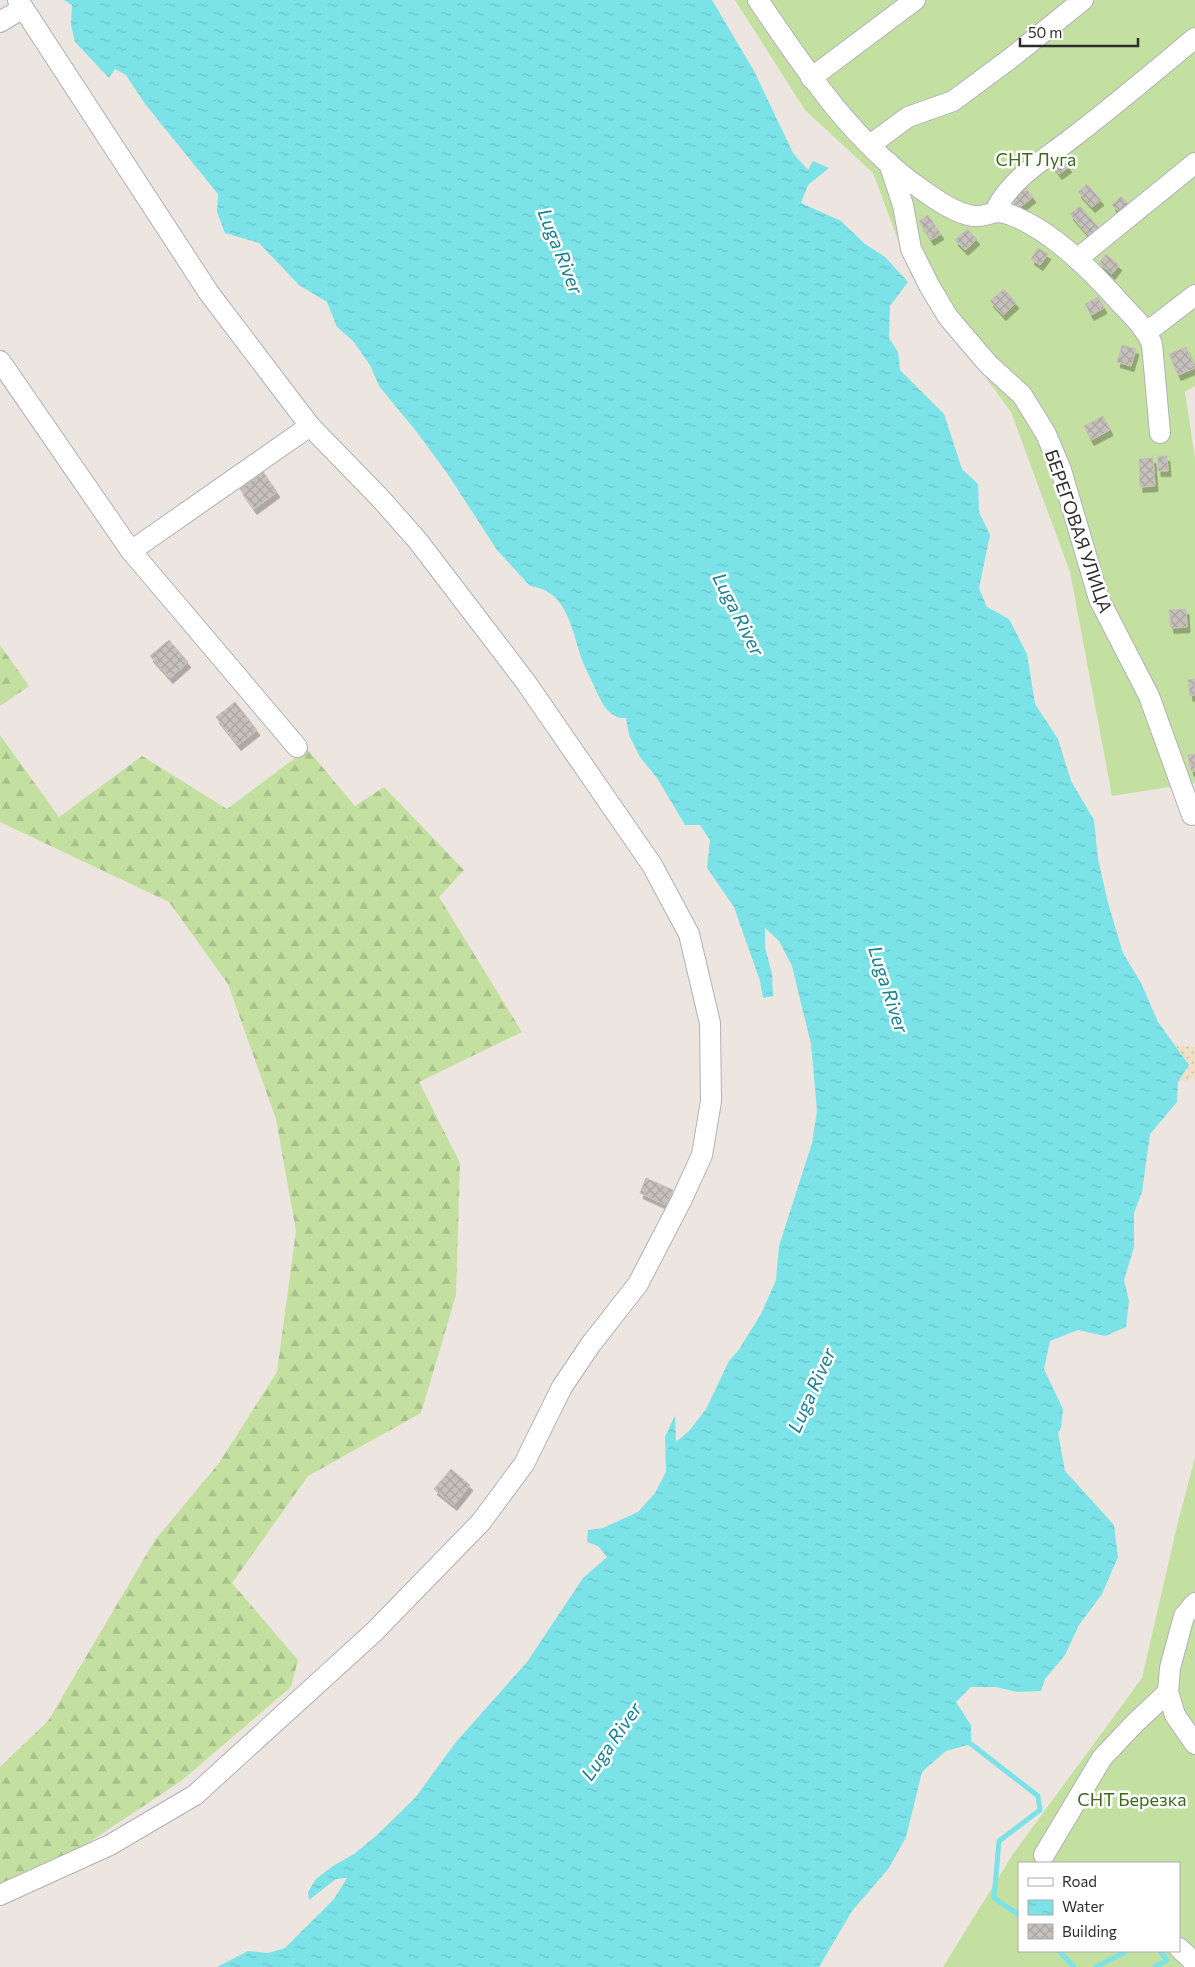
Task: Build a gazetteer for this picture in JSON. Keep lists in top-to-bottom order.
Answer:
{
  "streets": {
    "street": ["БЕРЕГОВАЯ УЛИЦА"]
  },
  "water": ["Luga River"],
  "parks": ["СНТ Луга", "СНТ Березка"],
  "legend": ["Road", "Water", "Building"],
  "scale_bar": "50 m"
}
